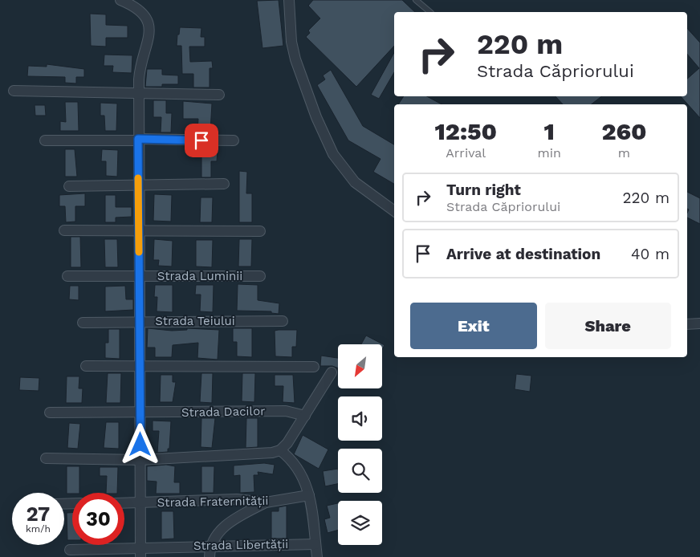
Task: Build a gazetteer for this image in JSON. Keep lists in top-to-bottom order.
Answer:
{
  "streets": {
    "street": [
      "Strada Luminii",
      "Strada Teiului",
      "Strada Dacilor",
      "Strada Fraternității",
      "Strada Libertății"
    ]
  },
  "north": "bottom left",
  "page": {
    "turn": ["220 m", "Strada Căpriorului"],
    "eta": [
      "12:50",
      "Arrival",
      "1",
      "min",
      "260",
      "m"
    ],
    "list": [
      {
        "name": "Turn right",
        "note": "Strada Căpriorului",
        "value": "220 m"
      },
      {
        "name": "Arrive at destination",
        "value": "40 m"
      }
    ],
    "buttons": ["Exit", "Share"],
    "speed": "27 km/h",
    "limit": "30"
  }
}
